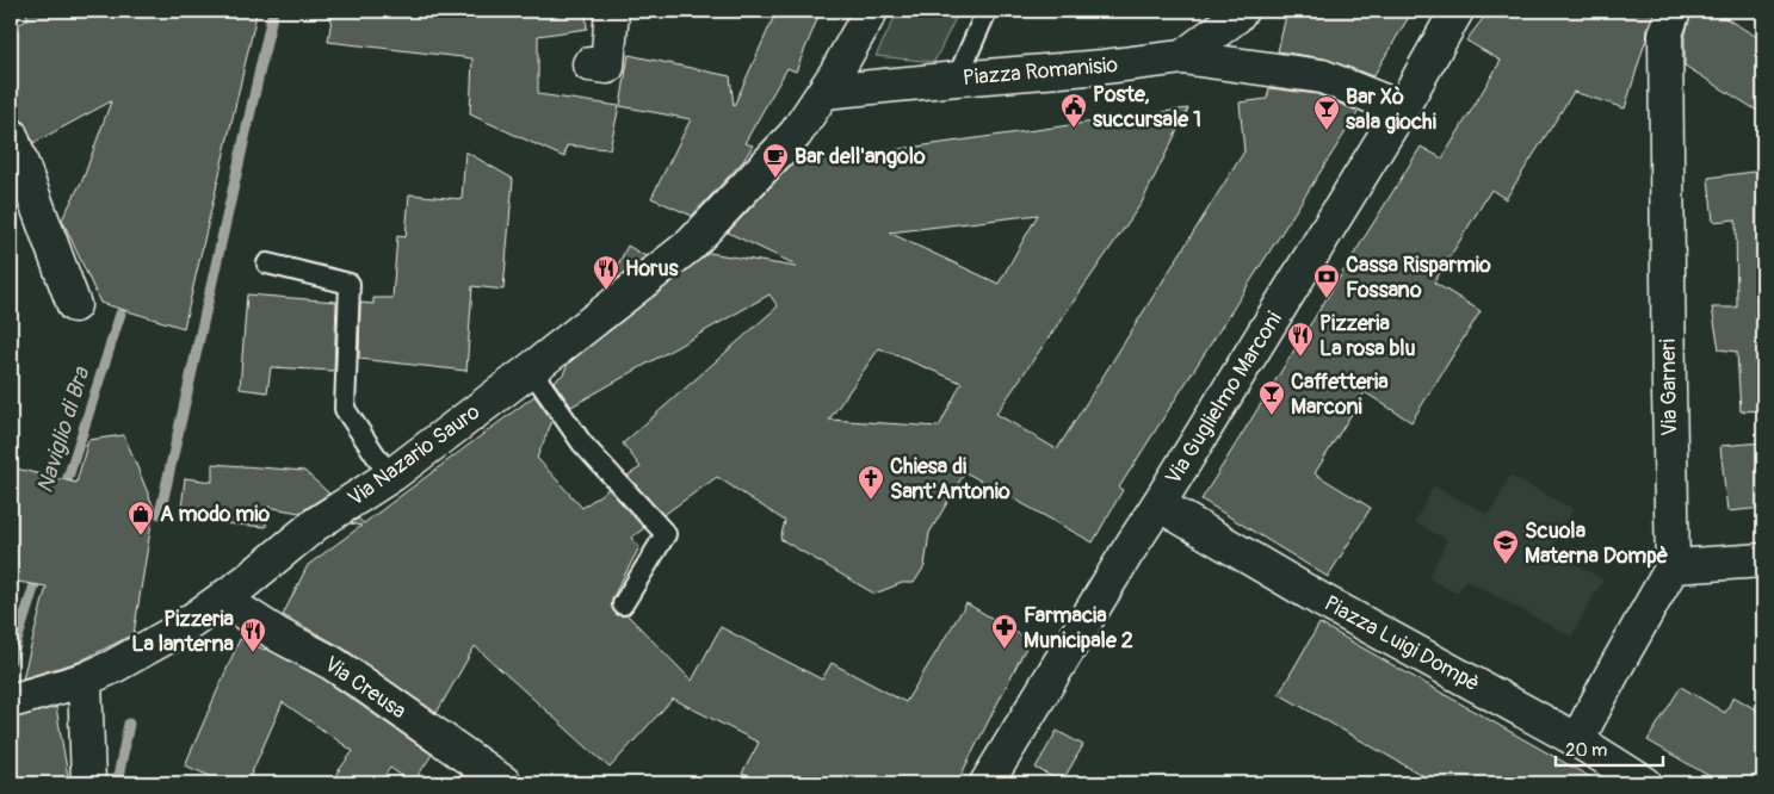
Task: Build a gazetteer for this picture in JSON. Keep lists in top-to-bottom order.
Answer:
{
  "streets": {
    "street": [
      "Piazza Romanisio",
      "Via Garneri",
      "Via Guglielmo Marconi",
      "Via Nazario Sauro",
      "Piazza Luigi Dompè",
      "Via Creusa"
    ]
  },
  "crossings": [
    ["Piazza Romanisio", "Via Guglielmo Marconi"],
    ["Piazza Romanisio", "Via Nazario Sauro"],
    ["Via Guglielmo Marconi", "Piazza Luigi Dompè"],
    ["Via Nazario Sauro", "Via Creusa"]
  ],
  "water": ["Naviglio di Bra"],
  "places": {
    "public building": ["Poste, succursale 1"],
    "bar": ["Bar Xò sala giochi", "Caffetteria Marconi"],
    "cafe": ["Bar dell'angolo"],
    "restaurant": ["Horus", "Pizzeria La rosa blu", "Pizzeria La lanterna"],
    "bank": ["Cassa Risparmio Fossano"],
    "church": ["Chiesa di Sant'Antonio"],
    "shop": ["A modo mio"],
    "school or university": ["Scuola Materna Dompè"],
    "pharmacy": ["Farmacia Municipale 2"]
  },
  "scale_bar": "20 m"
}
